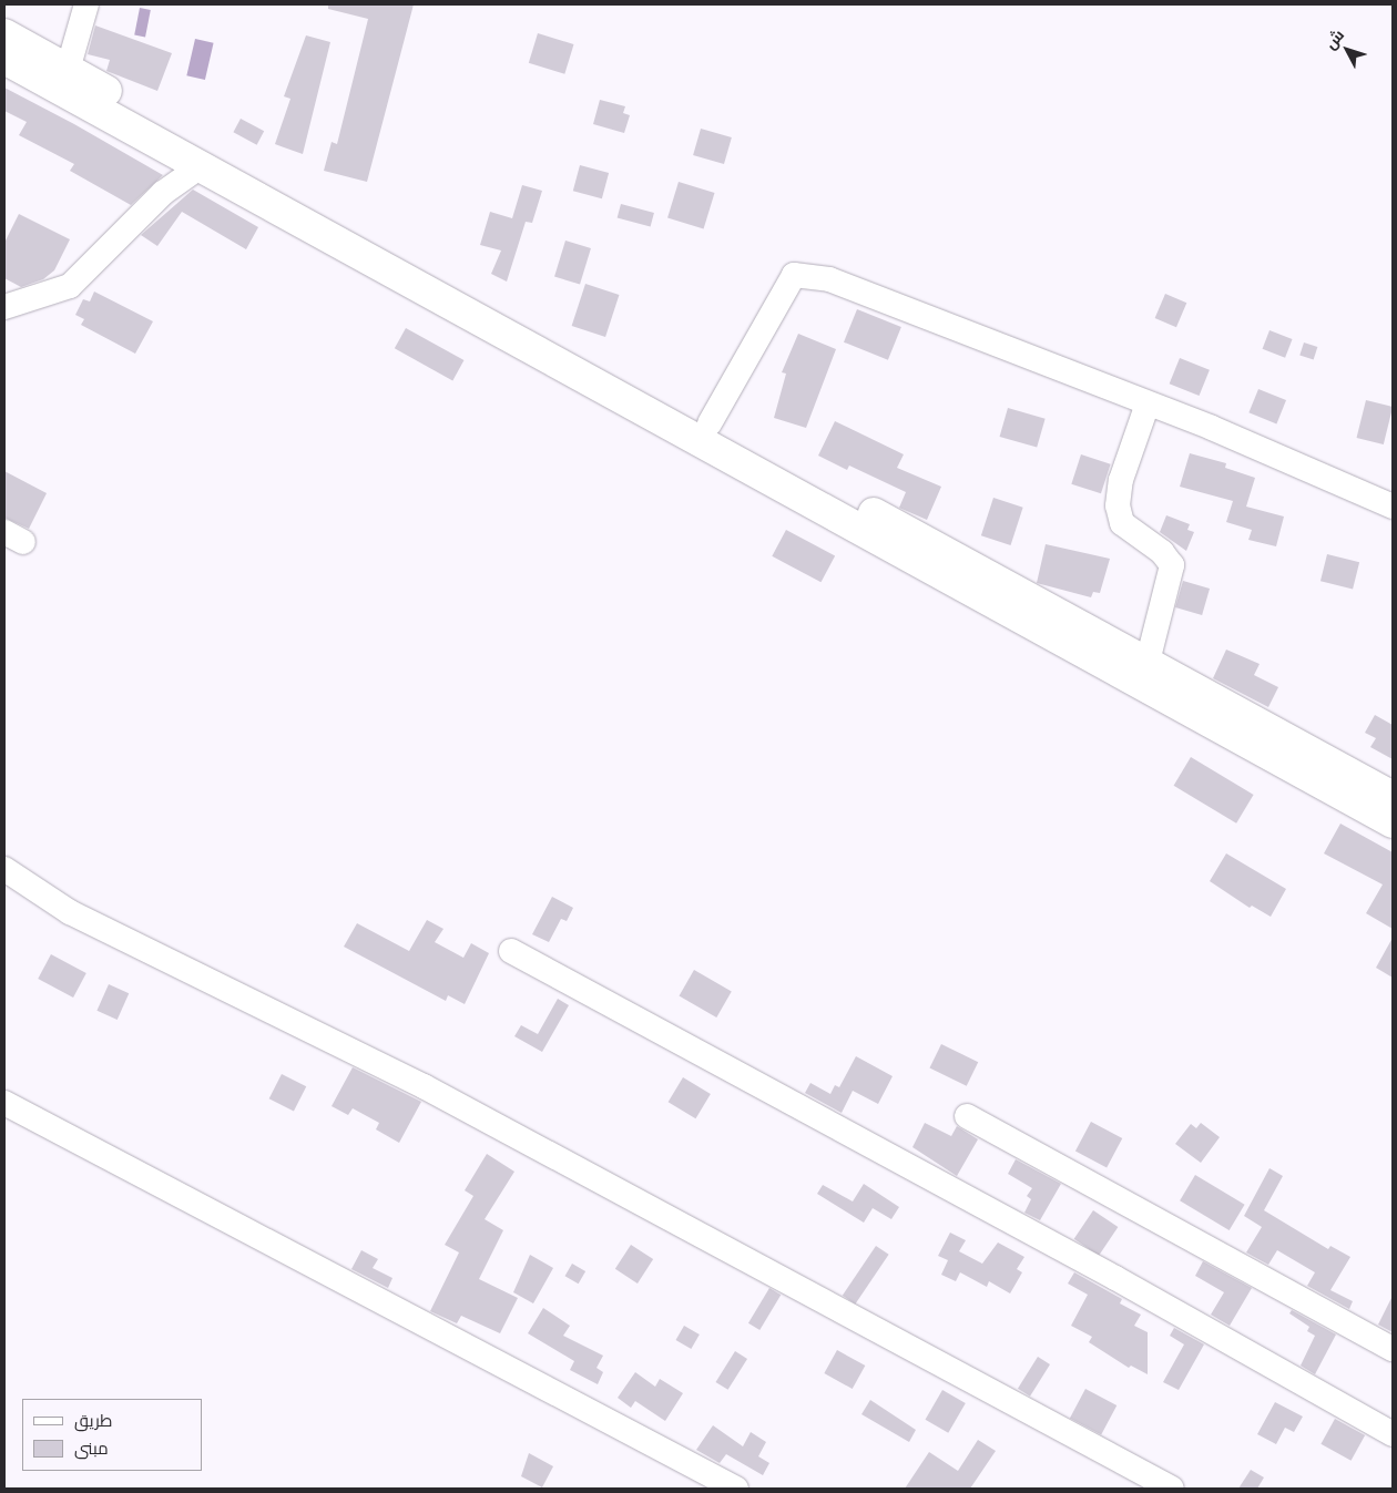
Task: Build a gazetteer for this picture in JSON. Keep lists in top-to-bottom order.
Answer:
{
  "legend": ["طريق", "مبنى"],
  "north": "top left"
}
